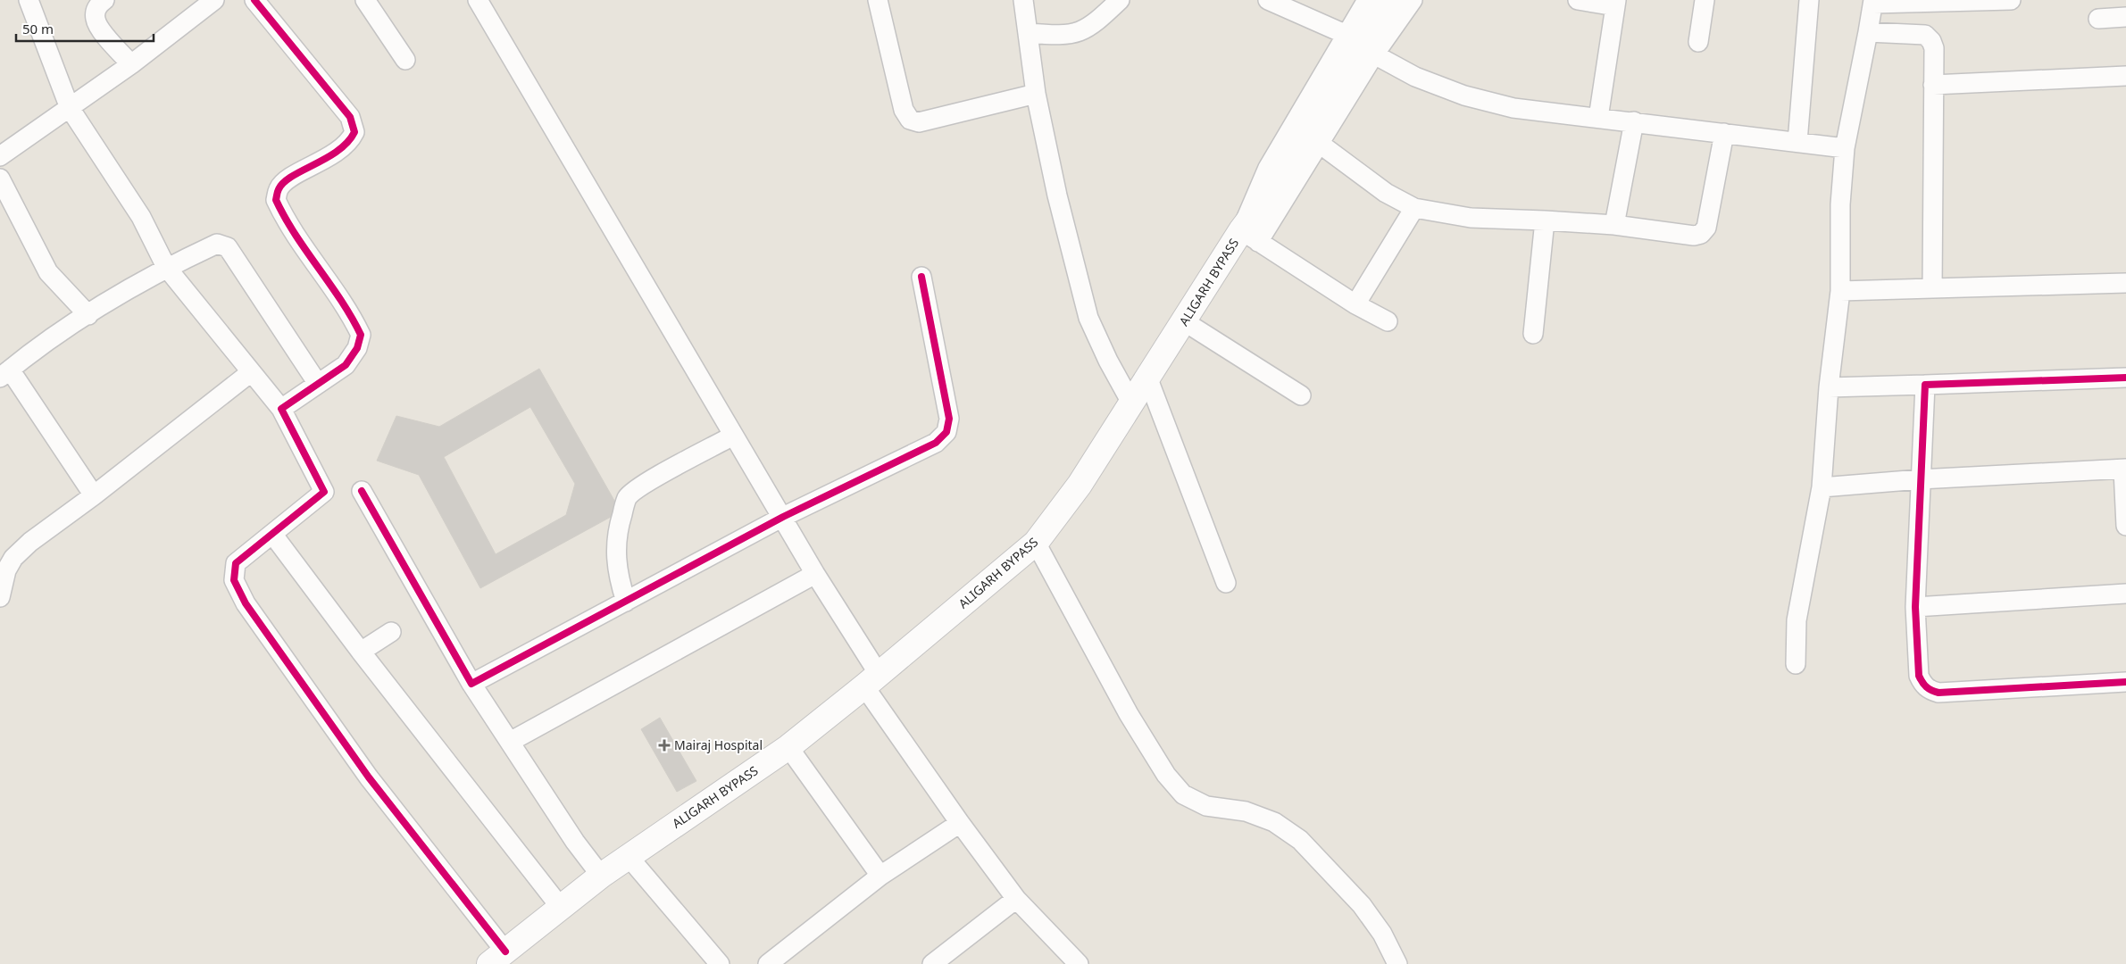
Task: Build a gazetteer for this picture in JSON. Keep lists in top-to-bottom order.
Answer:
{
  "streets": {
    "main road": ["ALIGARH BYPASS"]
  },
  "places": {
    "health": ["Mairaj Hospital"]
  },
  "scale_bar": "50 m"
}
